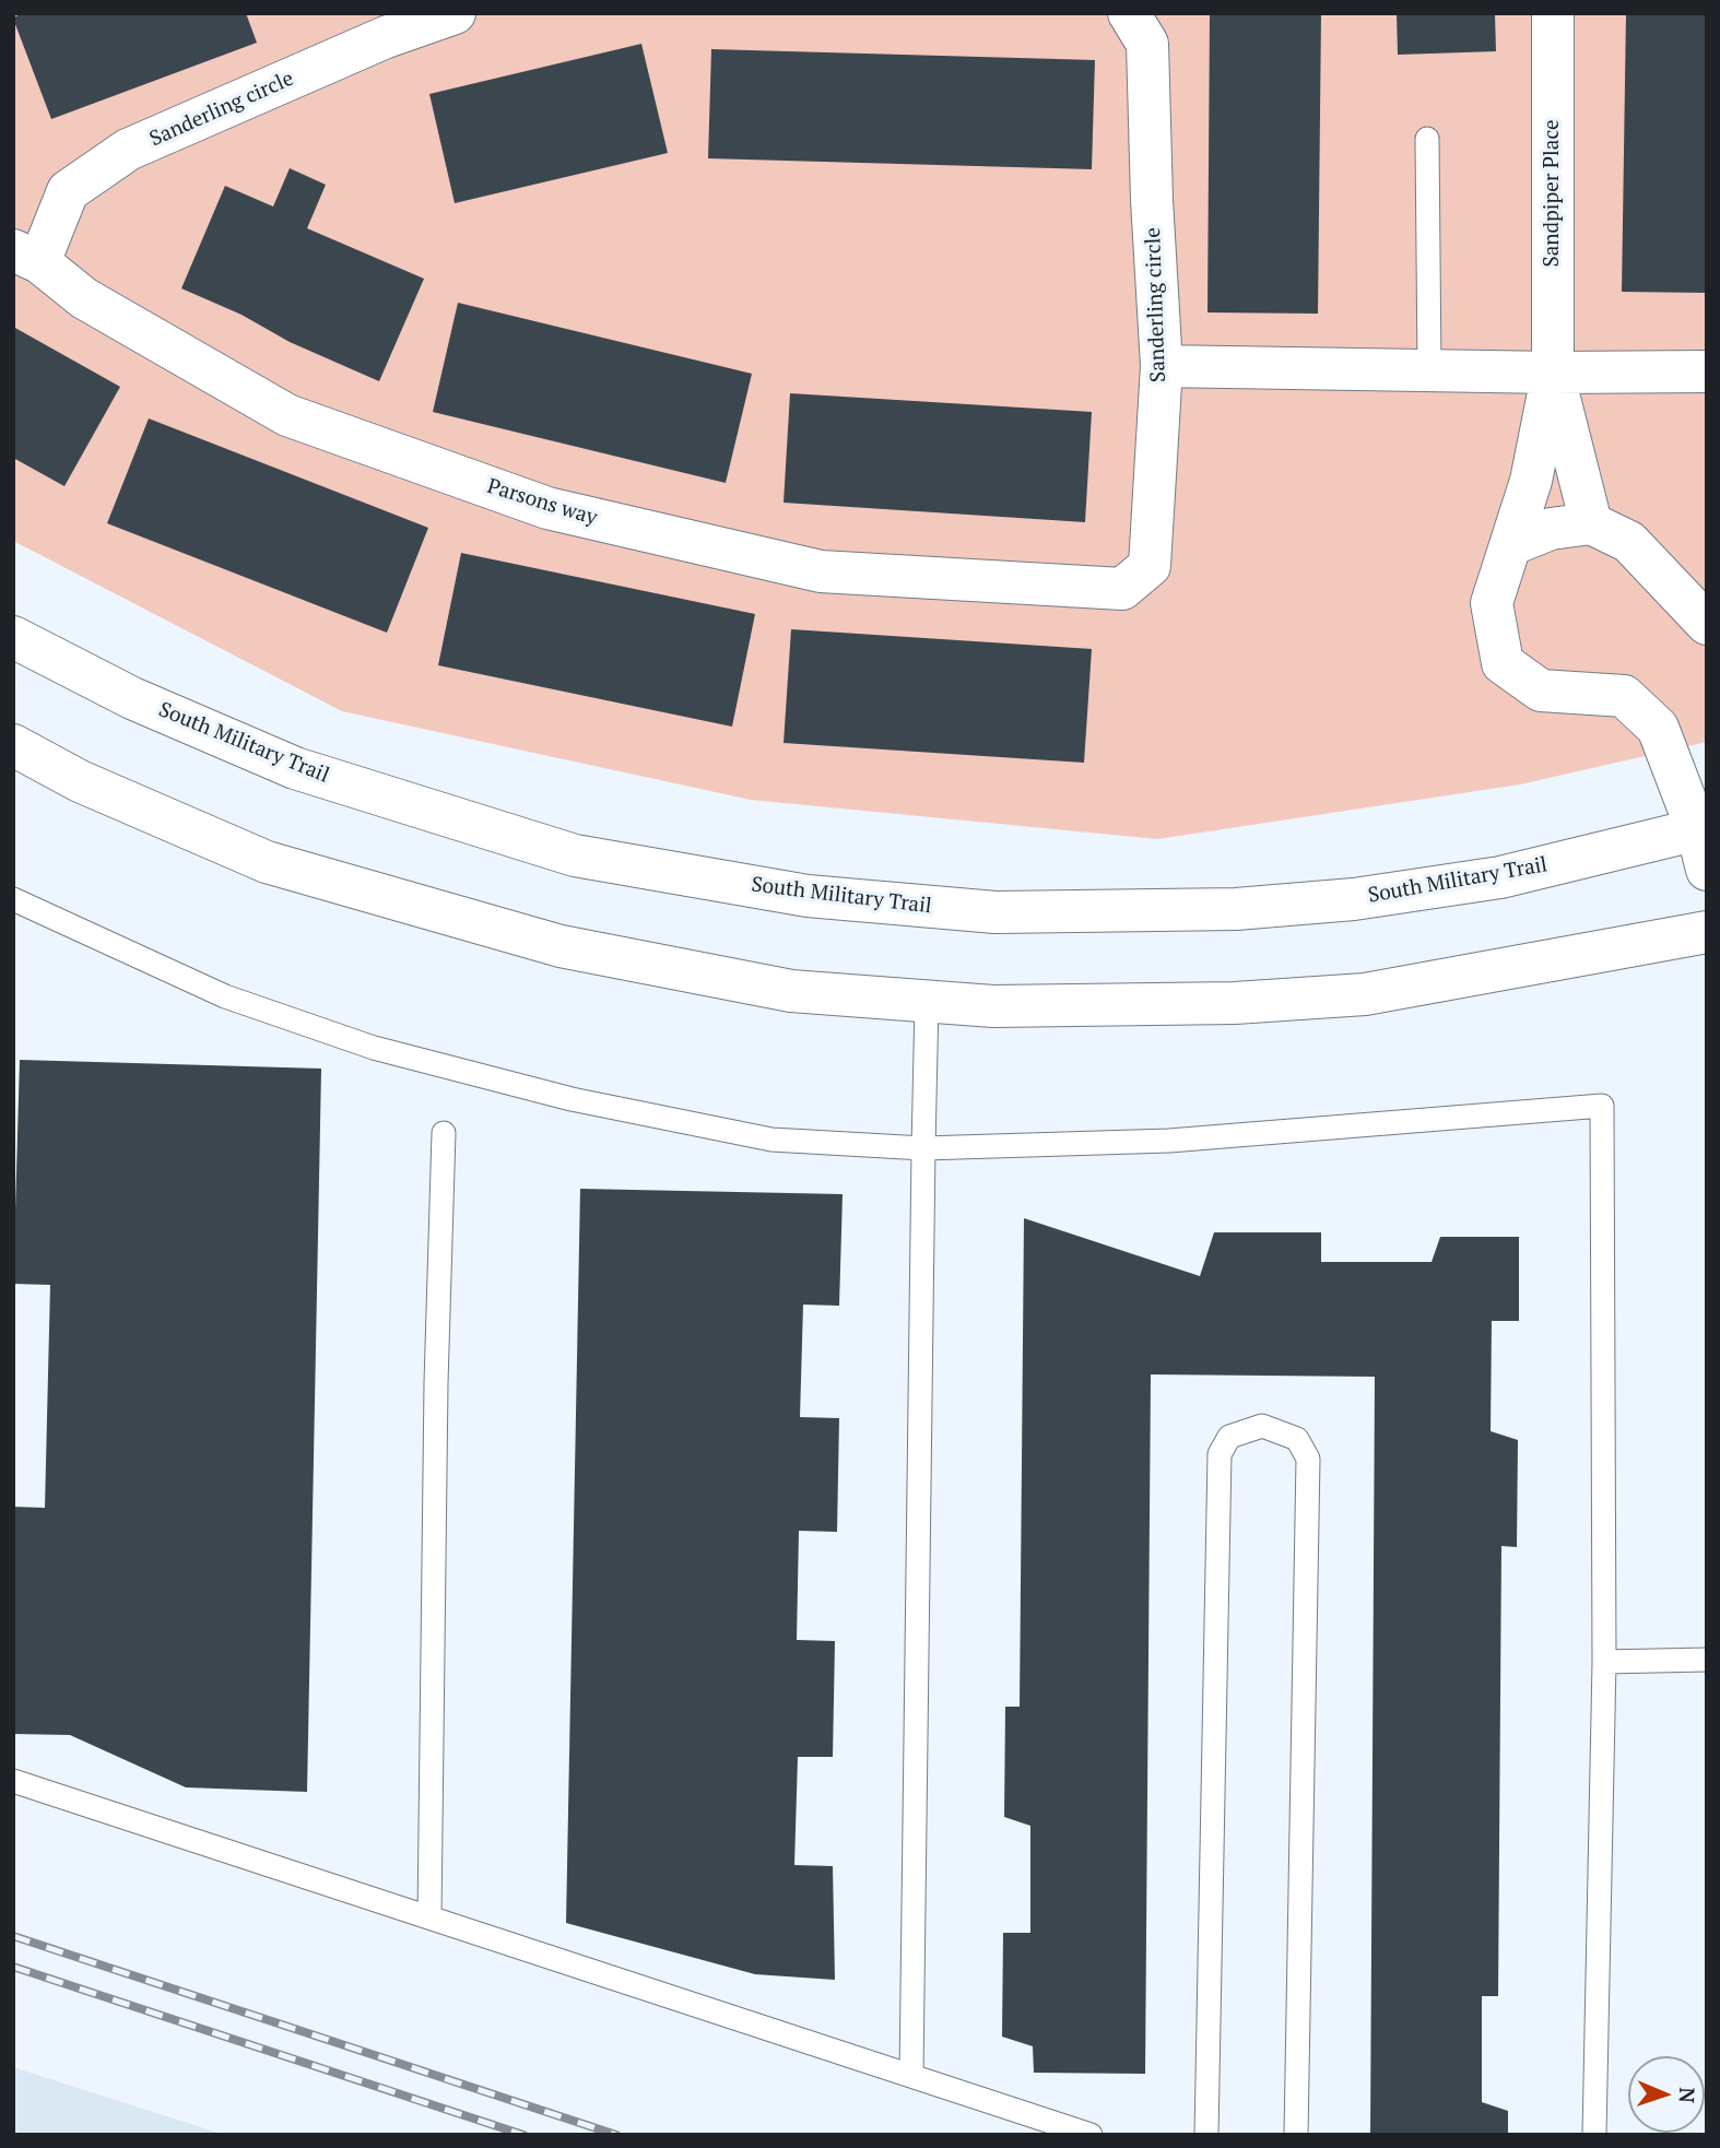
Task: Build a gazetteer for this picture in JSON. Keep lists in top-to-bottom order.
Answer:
{
  "streets": {
    "street": [
      "Sanderling circle",
      "Sandpiper Place",
      "Parsons way",
      "South Military Trail"
    ]
  },
  "crossings": [
    ["Sanderling circle", "Parsons way"],
    ["Sandpiper Place", "South Military Trail"]
  ],
  "north": "right"
}
